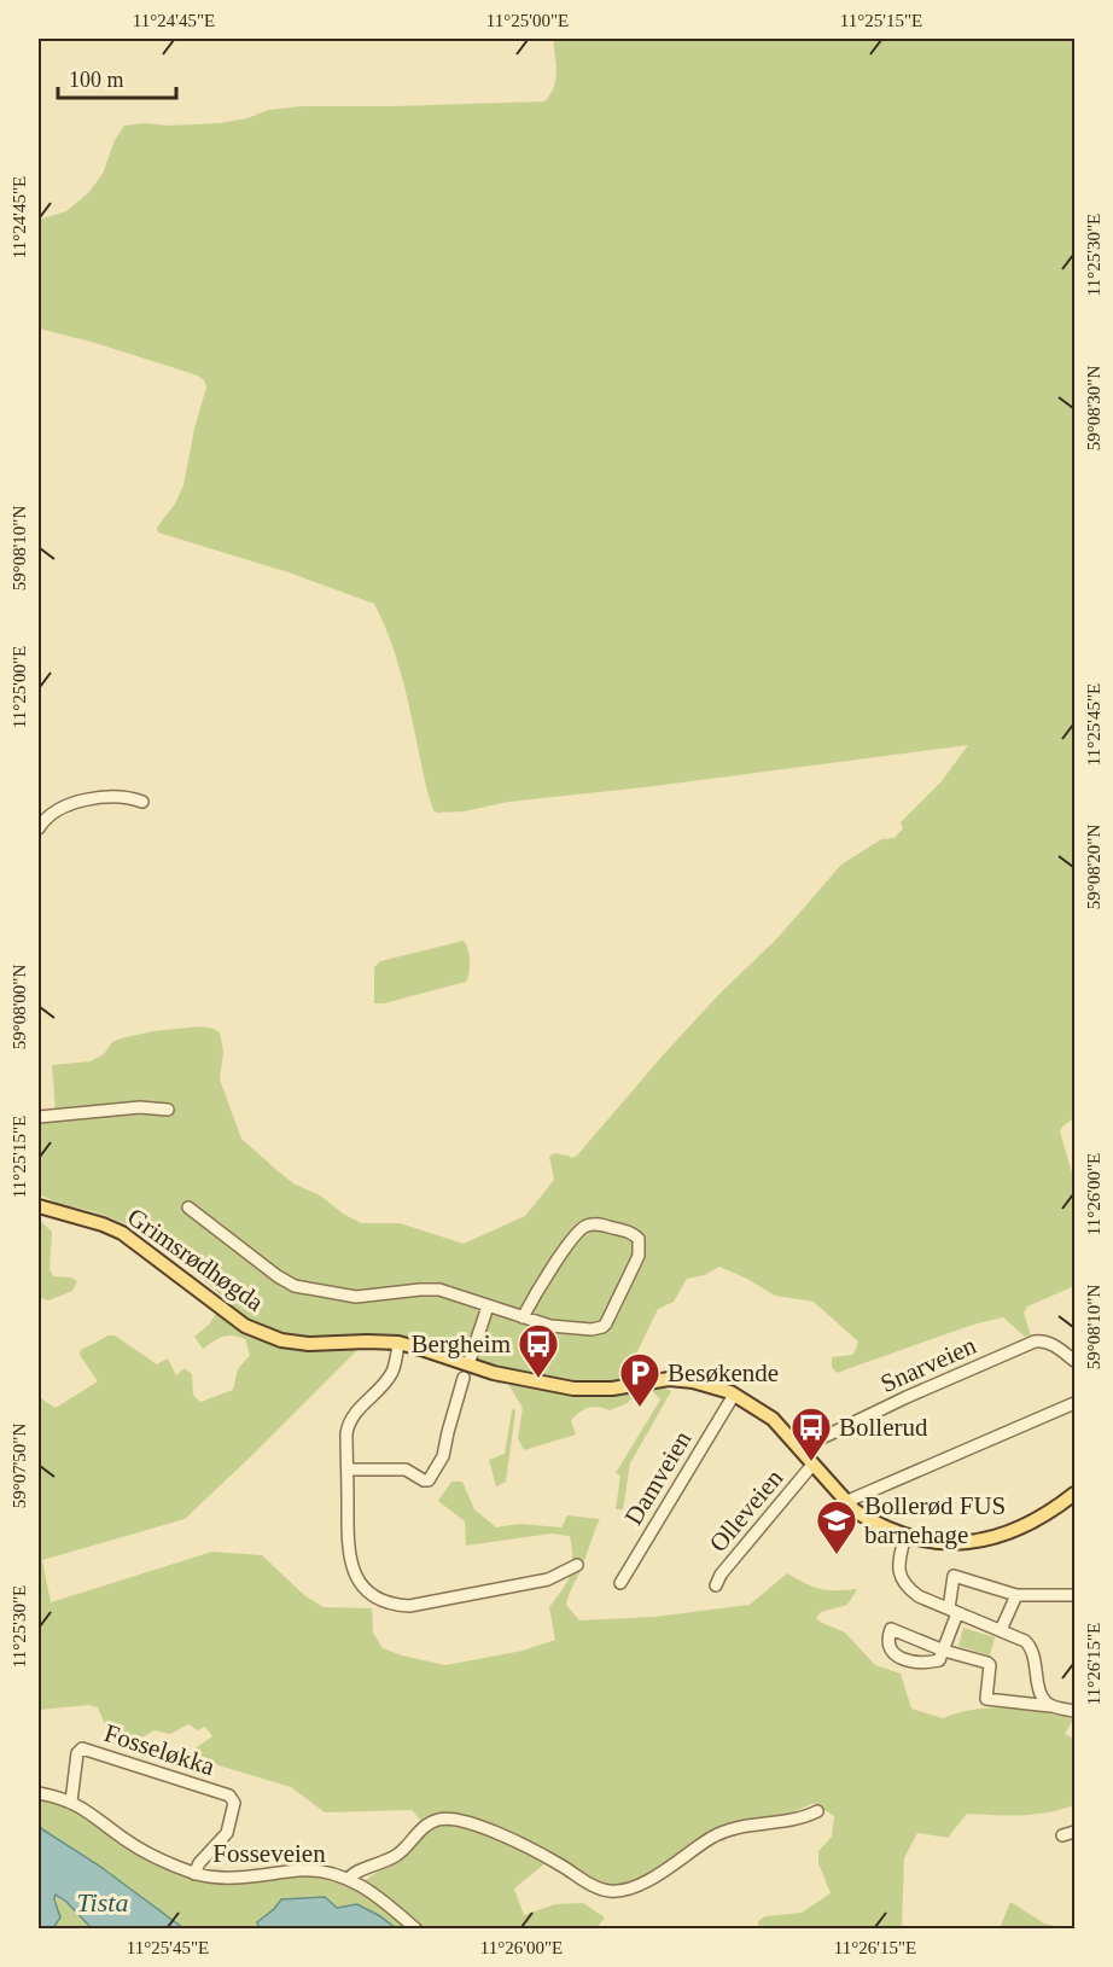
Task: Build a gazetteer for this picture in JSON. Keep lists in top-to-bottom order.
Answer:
{
  "streets": {
    "main road": ["Grimsrødhøgda"],
    "street": [
      "Snarveien",
      "Damveien",
      "Olleveien",
      "Fosseløkka",
      "Fosseveien"
    ]
  },
  "crossings": [
    ["Grimsrødhøgda", "Snarveien"],
    ["Grimsrødhøgda", "Damveien"],
    ["Grimsrødhøgda", "Olleveien"],
    ["Fosseløkka", "Fosseveien"]
  ],
  "water": ["Tista"],
  "places": {
    "bus stop": ["Bergheim", "Bollerud"],
    "parking": ["Besøkende"],
    "school or university": ["Bollerød FUS barnehage"]
  },
  "scale_bar": "100 m",
  "coordinates": [
    "11°24'45\"E",
    "11°25'00\"E",
    "11°25'15\"E",
    "11°25'30\"E",
    "59°08'30\"N",
    "59°08'10\"N",
    "11°25'45\"E",
    "59°08'20\"N",
    "59°08'00\"N",
    "11°26'00\"E",
    "59°07'50\"N",
    "11°26'15\"E"
  ]
}
